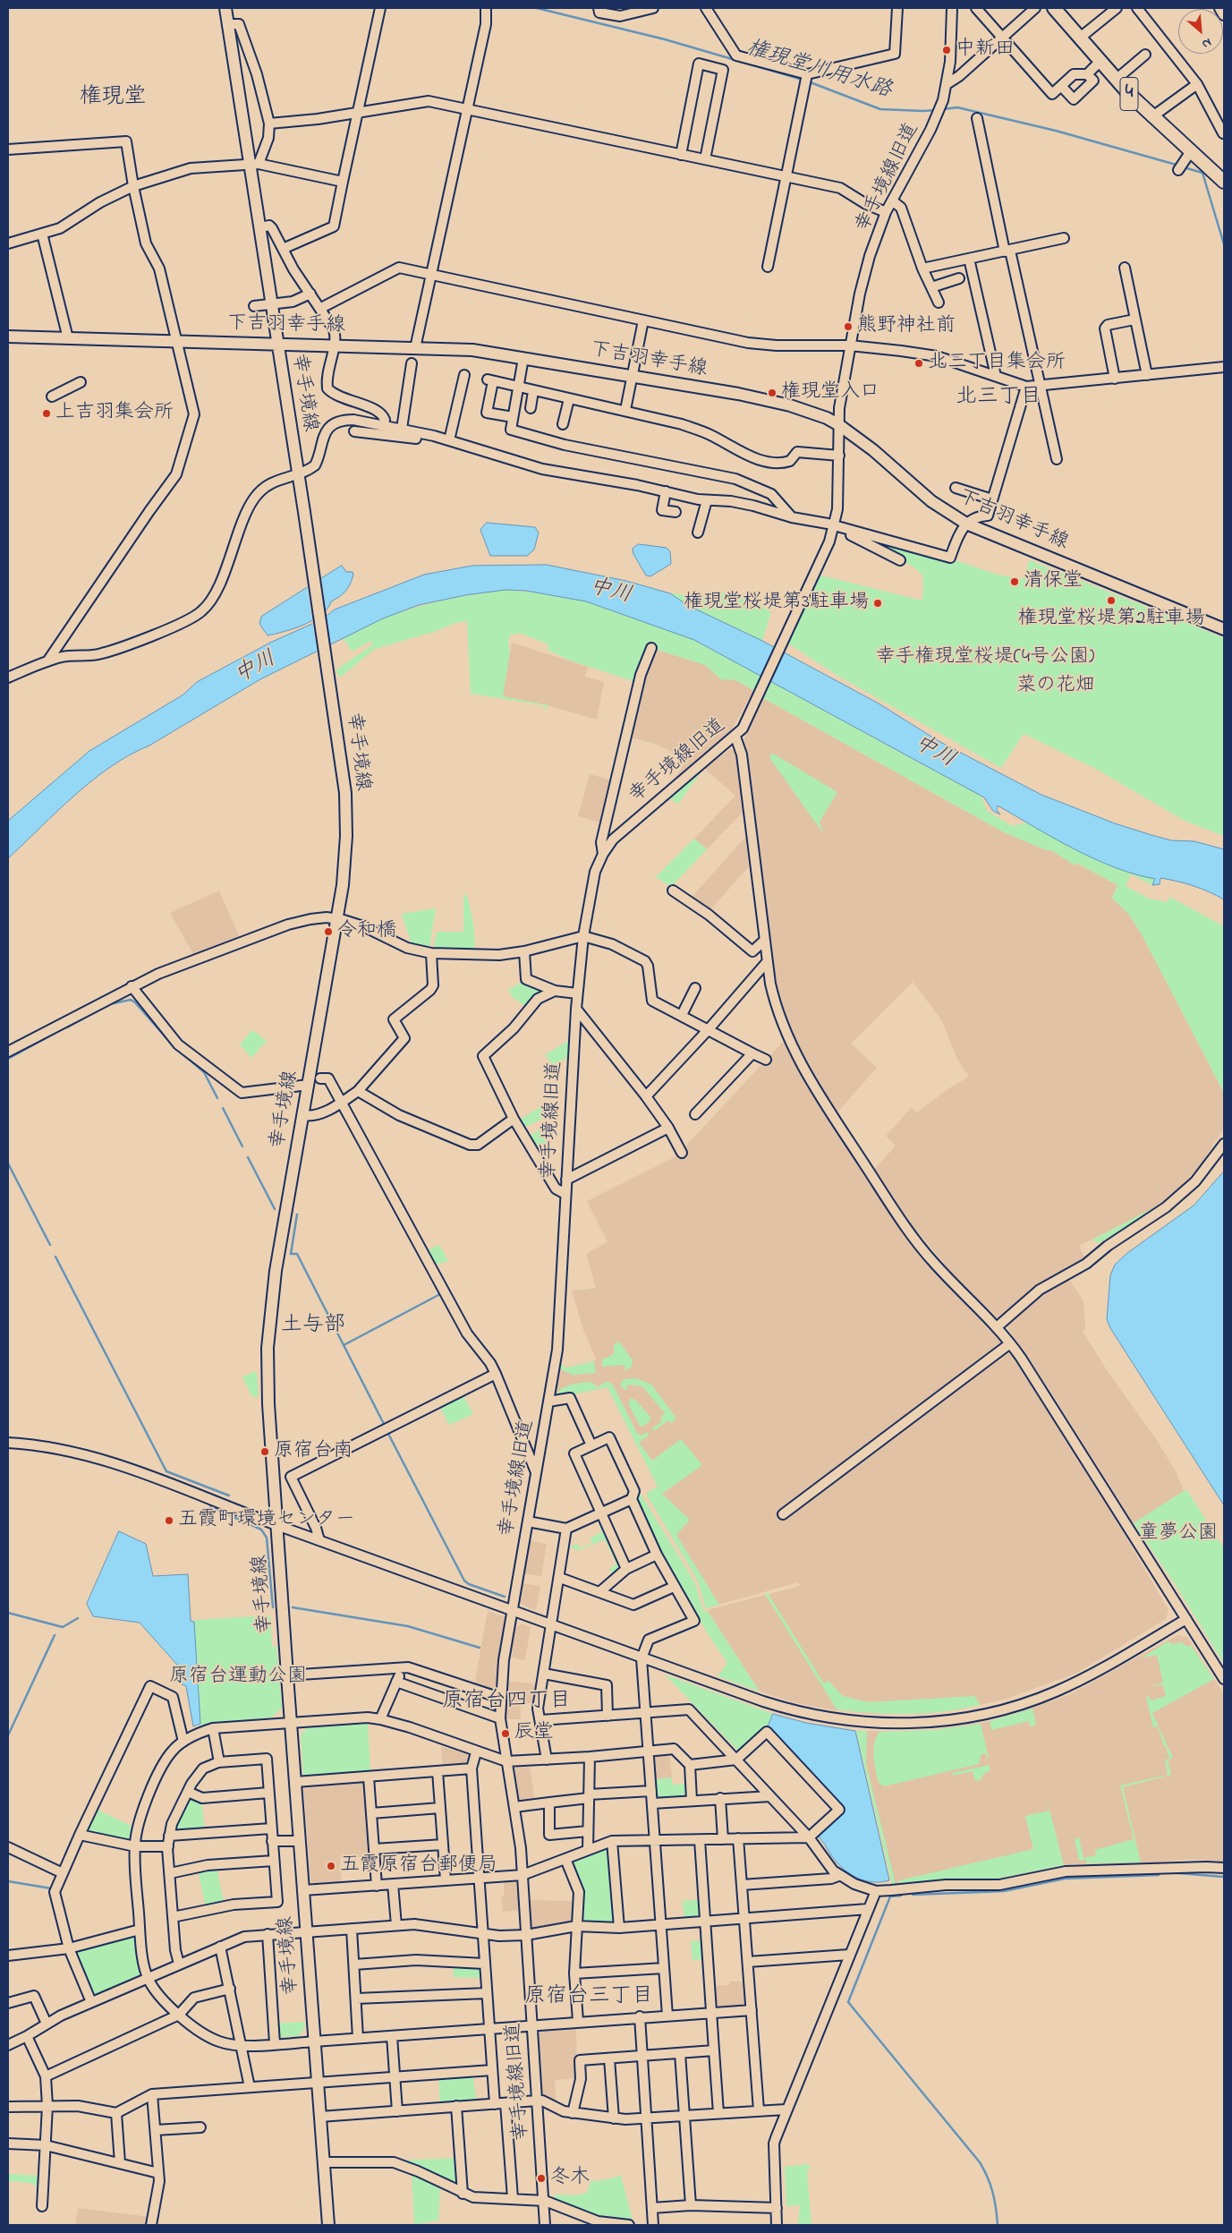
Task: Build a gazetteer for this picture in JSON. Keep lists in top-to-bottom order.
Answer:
{
  "streets": {
    "highway": ["4"],
    "main road": ["下吉羽幸手線", "幸手境線"],
    "street": ["幸手境線旧道"]
  },
  "crossings": [
    ["幸手境線旧道", "下吉羽幸手線"],
    ["下吉羽幸手線", "幸手境線"]
  ],
  "districts": [
    "権現堂",
    "北三丁目",
    "土与部",
    "原宿台四丁目",
    "原宿台三丁目"
  ],
  "water": ["権現堂川用水路", "中川"],
  "parks": [
    "幸手権現堂桜堤(4号公園)",
    "菜の花畑",
    "童夢公園",
    "原宿台運動公園"
  ],
  "places": [
    "中新田",
    "熊野神社前",
    "北三丁目集会所",
    "権現堂入口",
    "上吉羽集会所",
    "清保堂",
    "権現堂桜堤第2駐車場",
    "権現堂桜堤第3駐車場",
    "令和橋",
    "原宿台南",
    "五霞町環境センター",
    "辰堂",
    "五霞原宿台郵便局",
    "冬木"
  ],
  "north": "bottom right"
}
